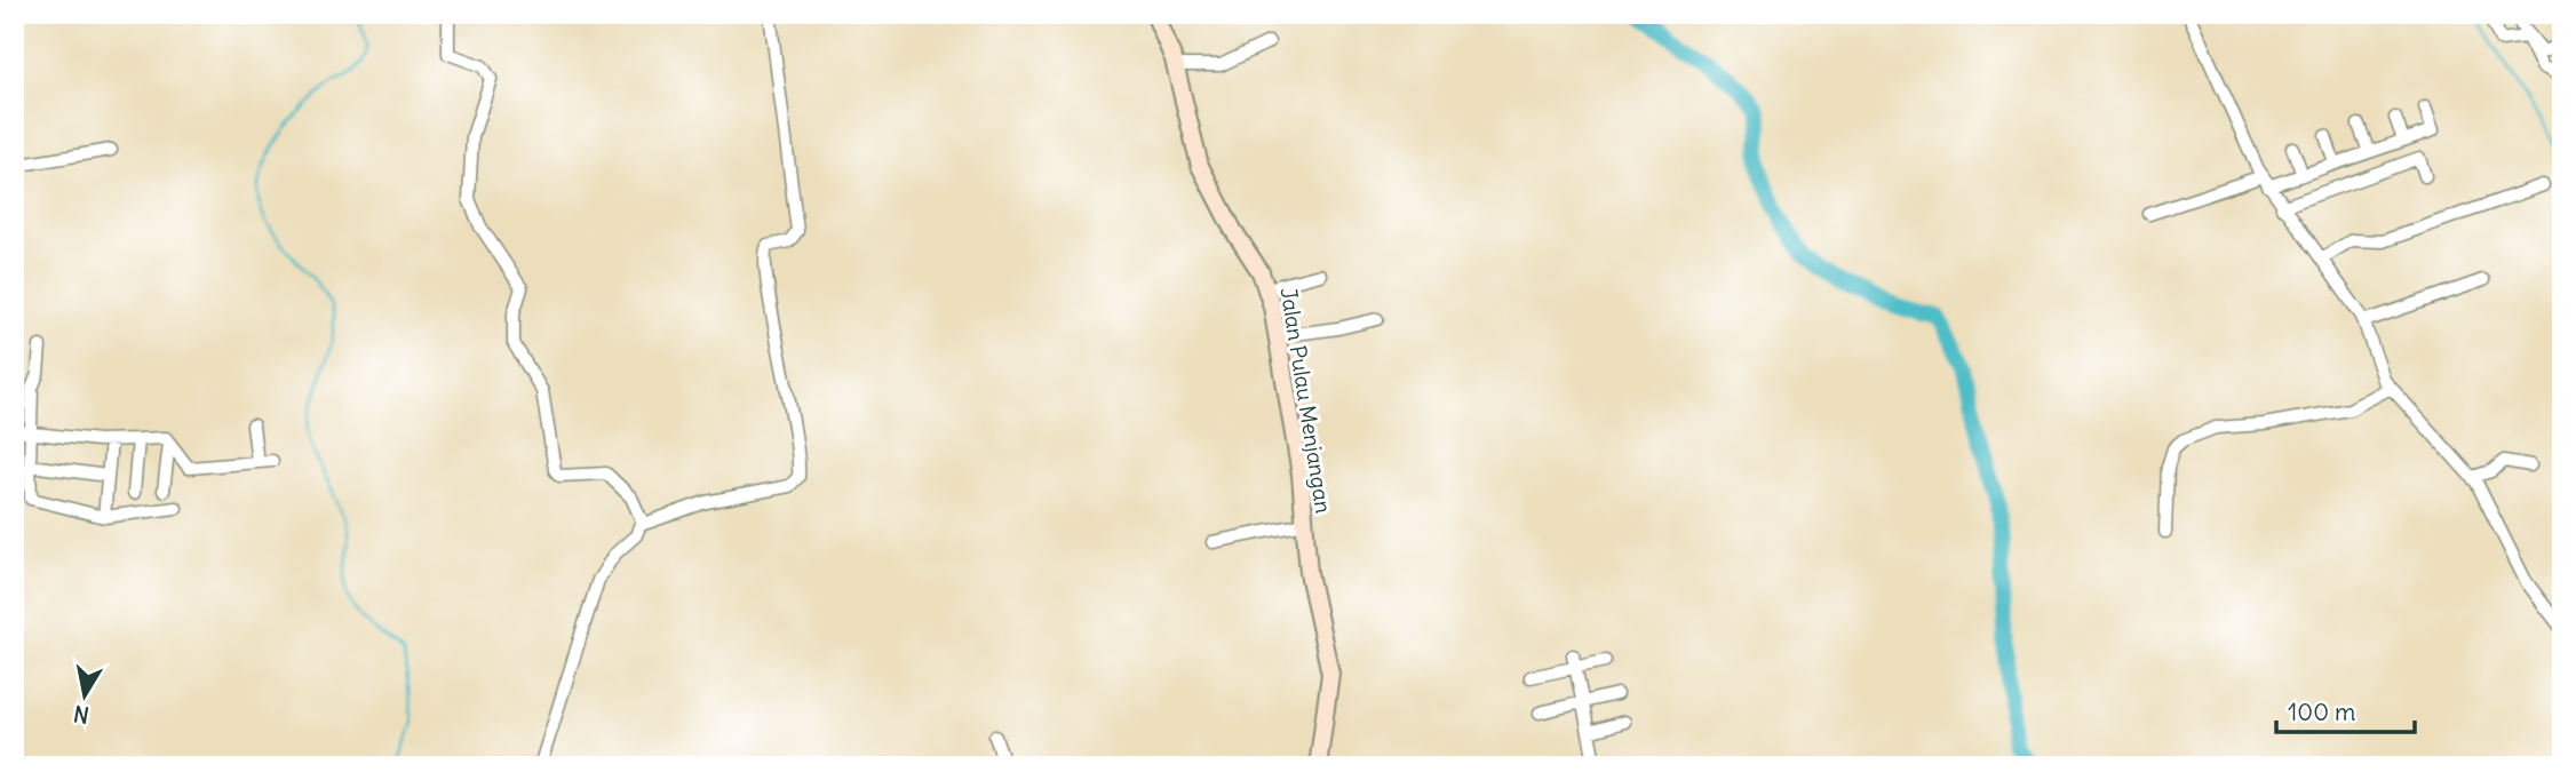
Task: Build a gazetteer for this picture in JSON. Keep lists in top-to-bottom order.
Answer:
{
  "streets": {
    "street": ["Jalan Pulau Menjangan"]
  },
  "scale_bar": "100 m",
  "north": "bottom"
}
